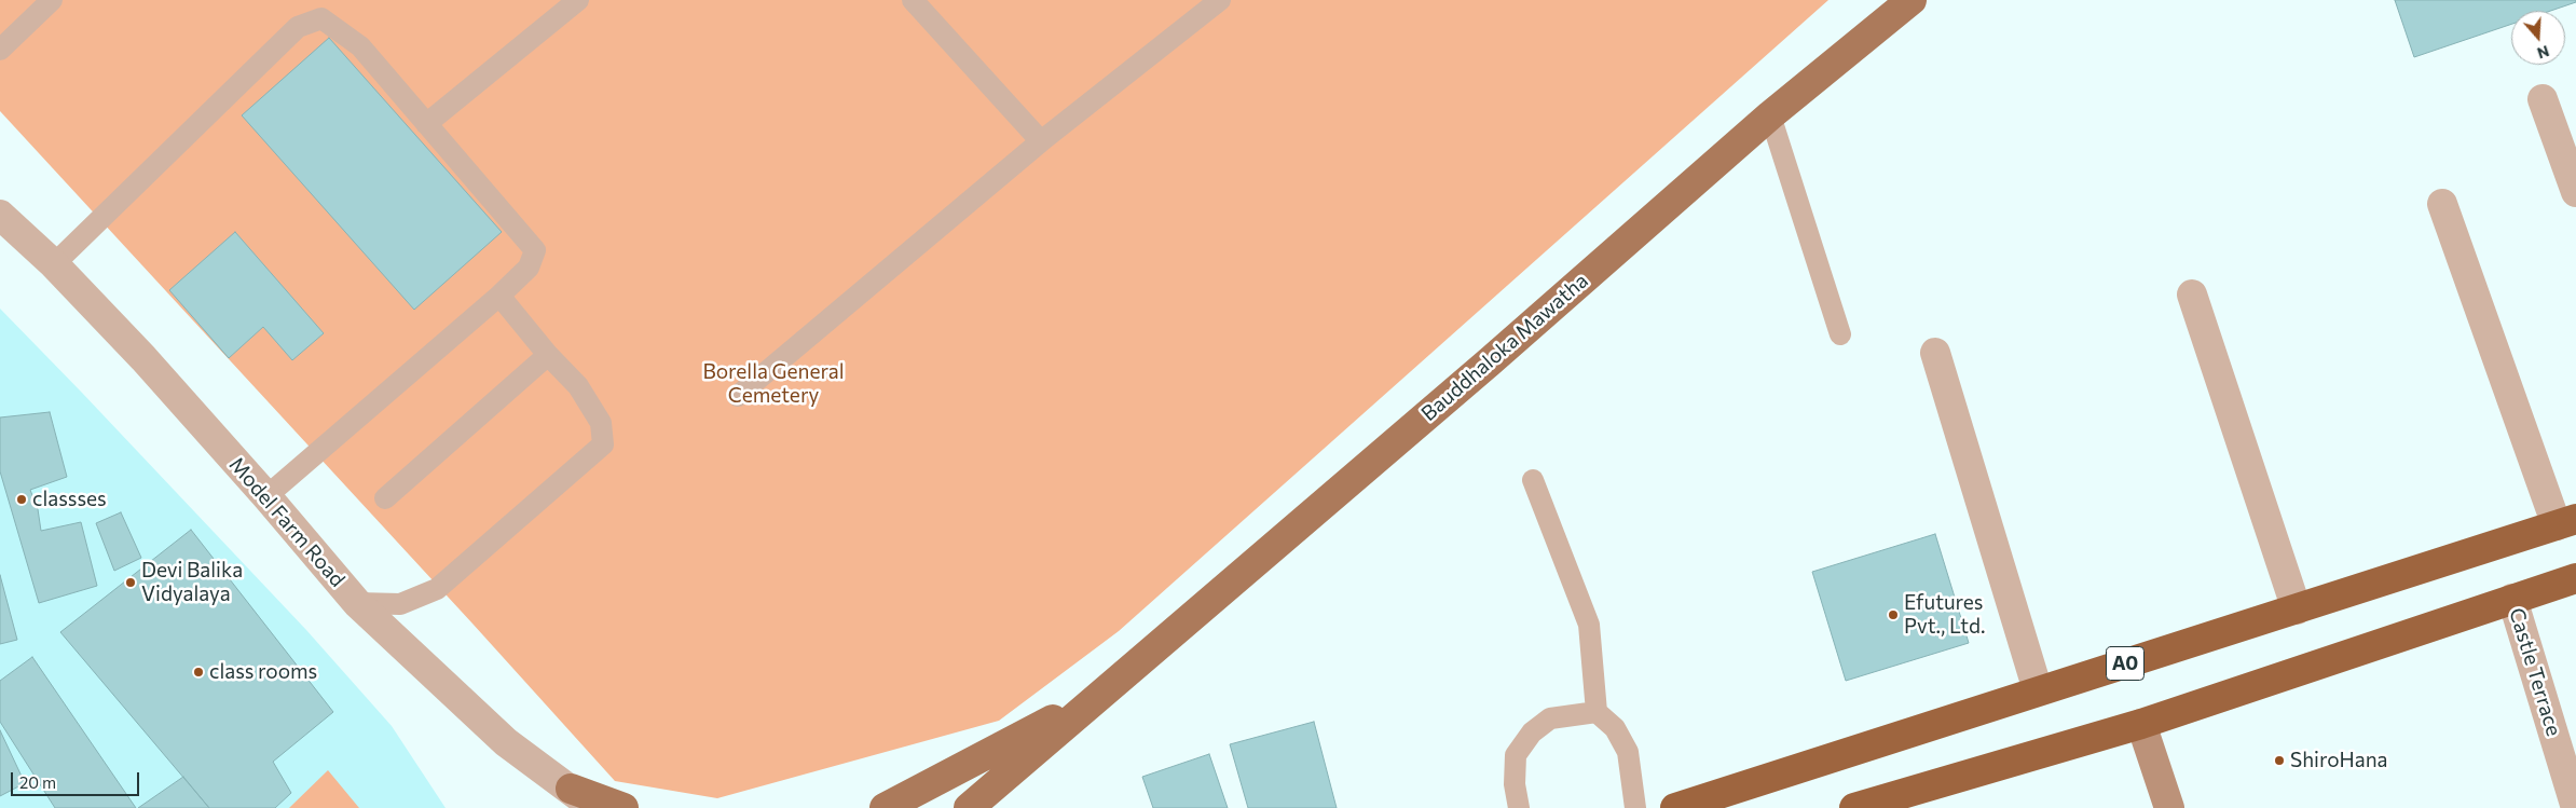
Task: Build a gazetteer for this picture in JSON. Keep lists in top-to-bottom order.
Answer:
{
  "streets": {
    "highway": ["A0"],
    "main road": ["Bauddhaloka Mawatha"],
    "street": ["Model Farm Road", "Castle Terrace"]
  },
  "parks": ["Borella General Cemetery"],
  "places": [
    "classses",
    "Devi Balika Vidyalaya",
    "Efutures Pvt., Ltd.",
    "class rooms",
    "ShiroHana"
  ],
  "scale_bar": "20 m",
  "north": "bottom"
}
